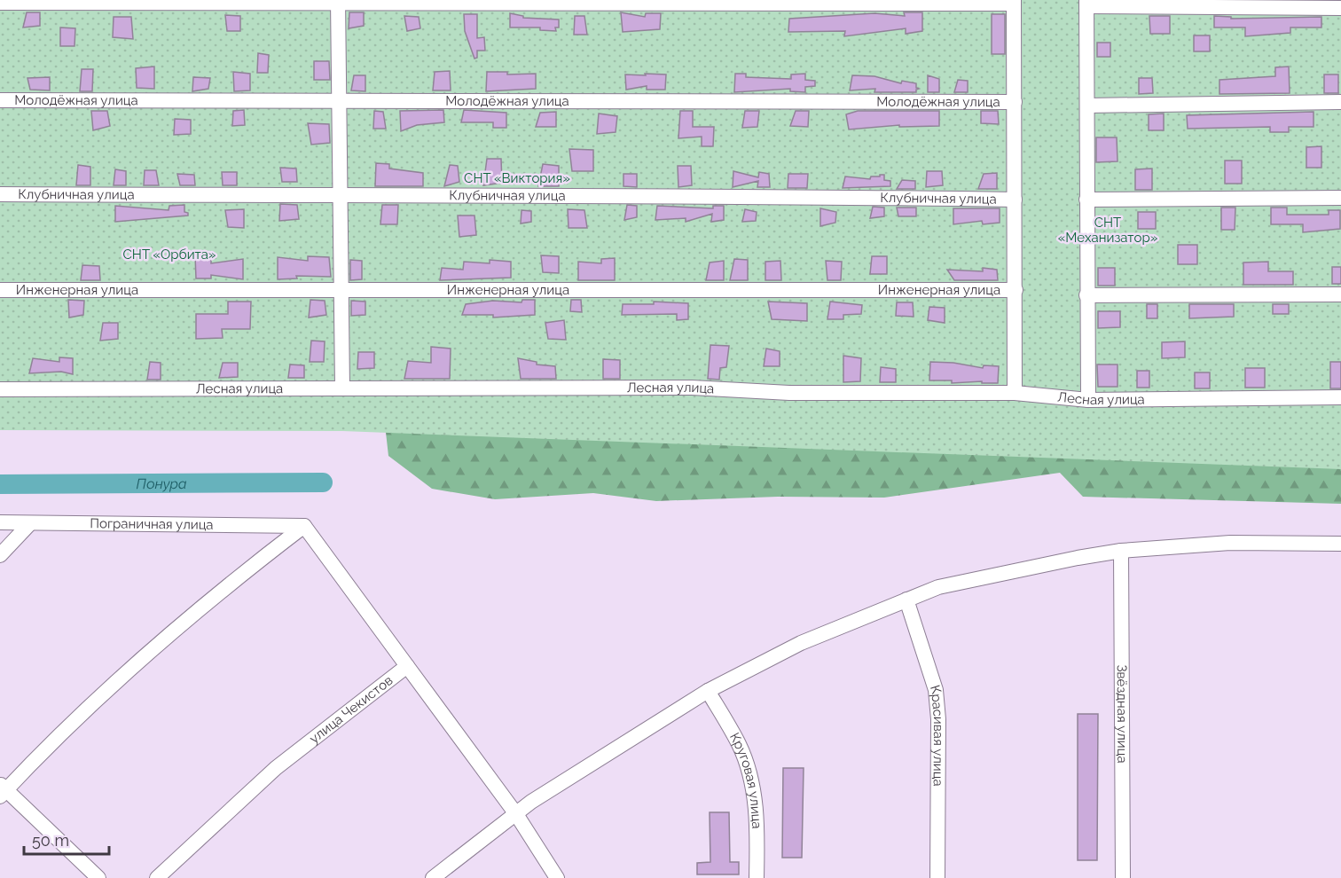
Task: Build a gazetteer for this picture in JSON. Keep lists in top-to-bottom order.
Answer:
{
  "streets": {
    "street": [
      "Молодёжная улица",
      "Клубничная улица",
      "Инженерная улица",
      "Лесная улица",
      "Пограничная улица",
      "улица Чекистов",
      "Звёздная улица",
      "Красивая улица",
      "Круговая улица"
    ]
  },
  "water": ["Понура"],
  "parks": ["СНТ «Виктория»", "СНТ «Механизатор»", "СНТ «Орбита»"],
  "scale_bar": "50 m"
}
